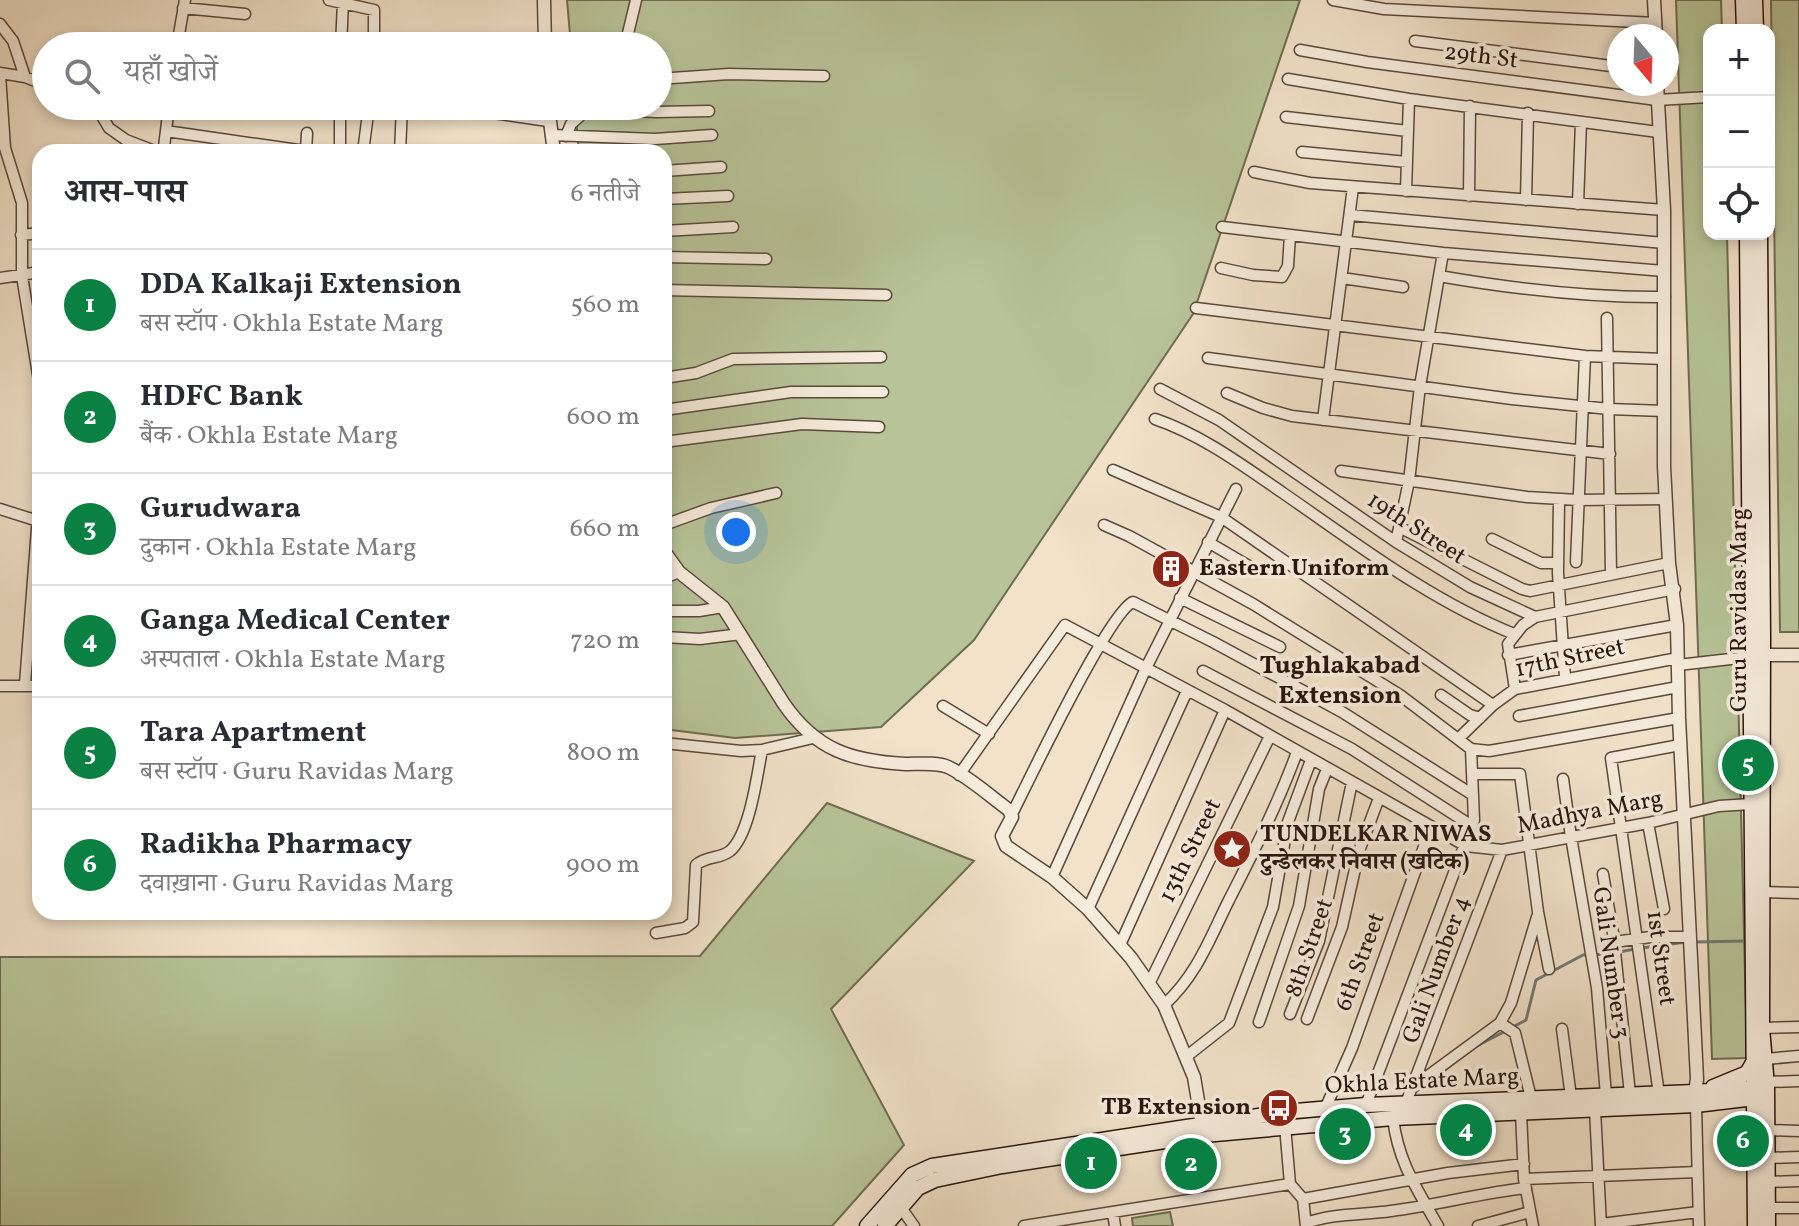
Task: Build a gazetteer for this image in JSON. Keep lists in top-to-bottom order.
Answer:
{
  "streets": {
    "main road": ["Guru Ravidas Marg", "Okhla Estate Marg"],
    "street": [
      "29th St",
      "19th Street",
      "17th Street",
      "Madhya Marg",
      "13th Street",
      "8th Street",
      "1st Street",
      "6th Street",
      "Gali Number 3",
      "Gali Number 4"
    ]
  },
  "crossings": [
    ["Guru Ravidas Marg", "17th Street"],
    ["Guru Ravidas Marg", "Madhya Marg"],
    ["Guru Ravidas Marg", "Okhla Estate Marg"],
    ["Madhya Marg", "13th Street"],
    ["Madhya Marg", "8th Street"],
    ["Madhya Marg", "1st Street"],
    ["Madhya Marg", "6th Street"],
    ["Madhya Marg", "Gali Number 3"],
    ["Madhya Marg", "Gali Number 4"],
    ["1st Street", "Okhla Estate Marg"],
    ["6th Street", "Okhla Estate Marg"],
    ["Gali Number 3", "Okhla Estate Marg"],
    ["Gali Number 4", "Okhla Estate Marg"]
  ],
  "districts": ["Tughlakabad Extension"],
  "places": {
    "building": ["Eastern Uniform"],
    "place": ["TUNDELKAR NIWAS टुन्डेलकर निवास (खटिक)"],
    "bus stop": ["TB Extension"]
  },
  "north": "bottom",
  "page": {
    "map_buttons": ["+", "−"],
    "search": "यहाँ खोजें",
    "heading": ["आस-पास", "6 नतीजे"],
    "list": [
      {
        "mark": "1",
        "name": "DDA Kalkaji Extension",
        "note": "बस स्टॉप · Okhla Estate Marg",
        "value": "560 m"
      },
      {
        "mark": "2",
        "name": "HDFC Bank",
        "note": "बैंक · Okhla Estate Marg",
        "value": "600 m"
      },
      {
        "mark": "3",
        "name": "Gurudwara",
        "note": "दुकान · Okhla Estate Marg",
        "value": "660 m"
      },
      {
        "mark": "4",
        "name": "Ganga Medical Center",
        "note": "अस्पताल · Okhla Estate Marg",
        "value": "720 m"
      },
      {
        "mark": "5",
        "name": "Tara Apartment",
        "note": "बस स्टॉप · Guru Ravidas Marg",
        "value": "800 m"
      },
      {
        "mark": "6",
        "name": "Radikha Pharmacy",
        "note": "दवाख़ाना · Guru Ravidas Marg",
        "value": "900 m"
      }
    ],
    "pins": [
      "5",
      "4",
      "3",
      "6",
      "1",
      "2"
    ]
  }
}
